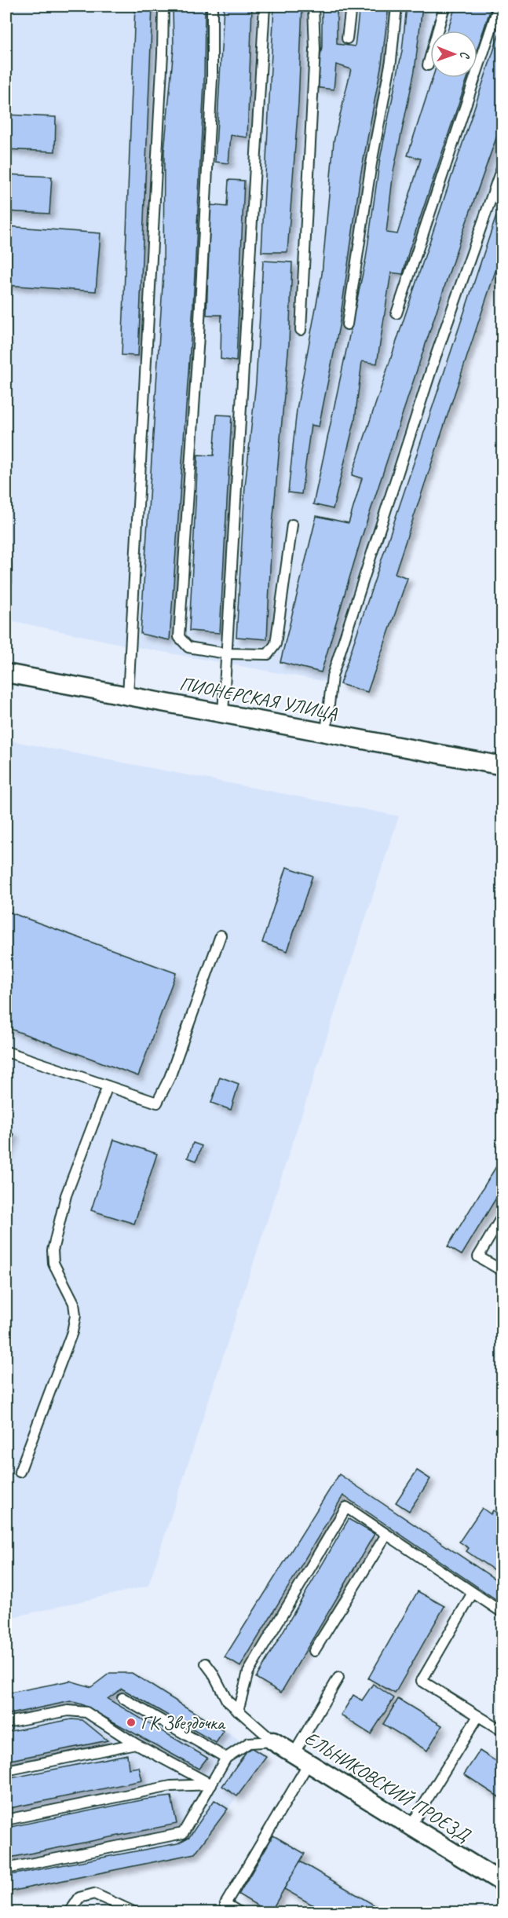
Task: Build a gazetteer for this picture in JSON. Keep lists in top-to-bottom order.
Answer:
{
  "streets": {
    "street": ["ПИОНЕРСКАЯ УЛИЦА", "ЕЛЬНИКОВСКИЙ ПРОЕЗД"]
  },
  "places": ["ГК Звездочка"],
  "north": "right"
}
